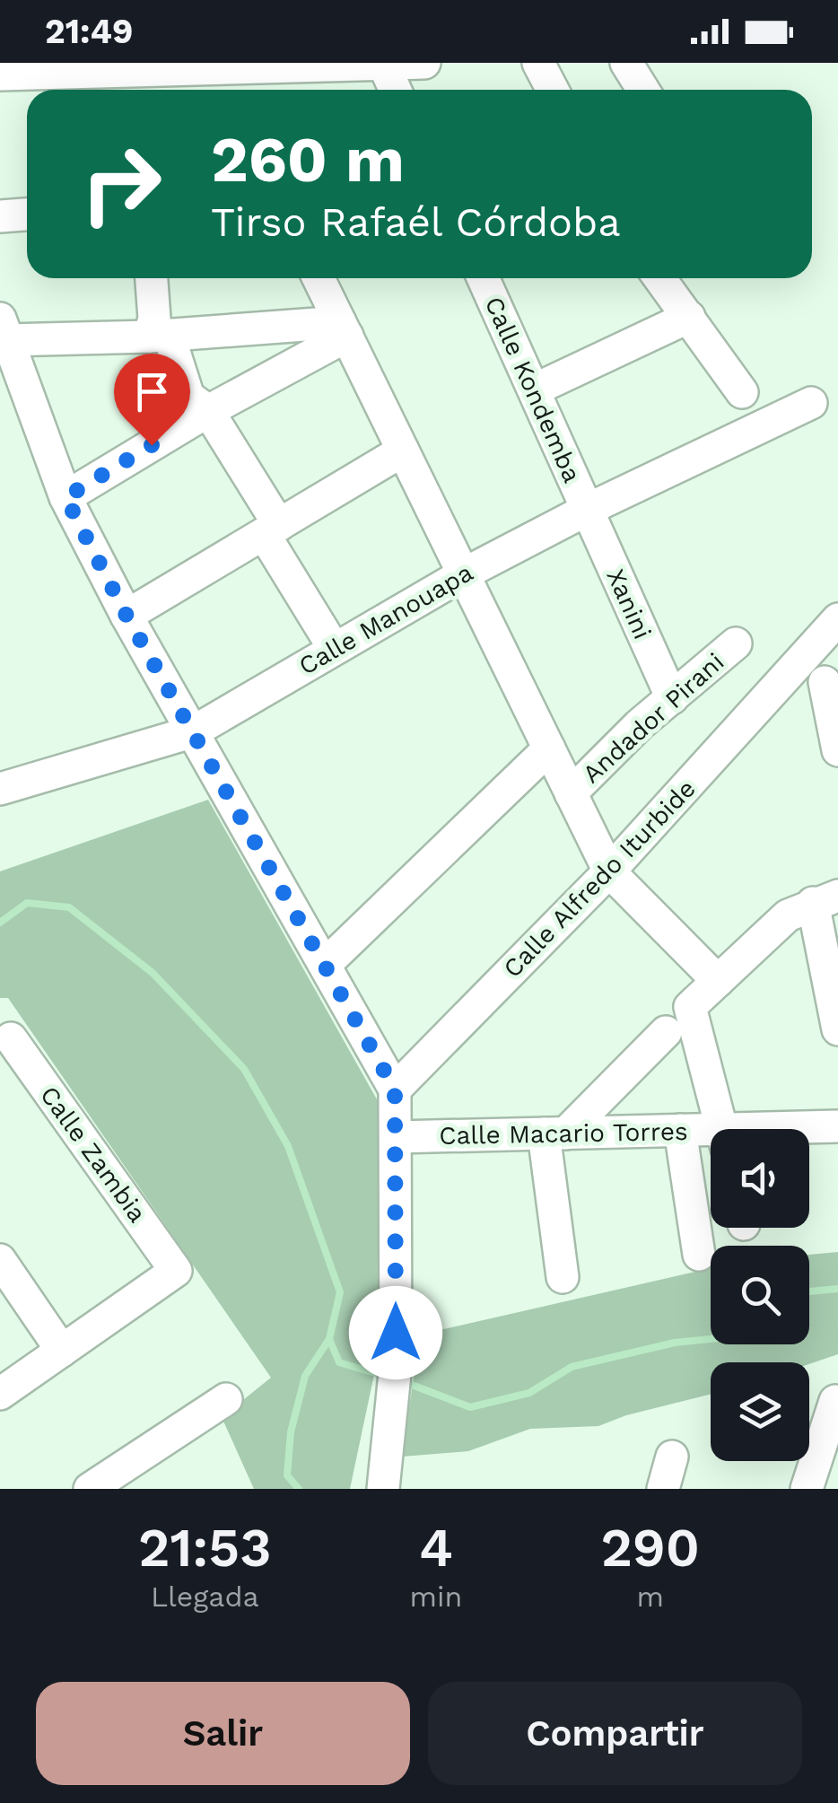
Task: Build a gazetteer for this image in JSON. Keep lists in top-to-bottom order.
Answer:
{
  "streets": {
    "street": [
      "Calle Kondemba",
      "Xanini",
      "Calle Manouapa",
      "Andador Pirani",
      "Calle Alfredo Iturbide",
      "Calle Macario Torres",
      "Calle Zambia"
    ]
  },
  "crossings": [
    ["Calle Kondemba", "Xanini"],
    ["Calle Kondemba", "Calle Manouapa"],
    ["Xanini", "Calle Manouapa"],
    ["Xanini", "Andador Pirani"]
  ],
  "page": {
    "status": "21:49",
    "turn": ["260 m", "Tirso Rafaél Córdoba"],
    "eta": [
      "21:53",
      "Llegada",
      "4",
      "min",
      "290",
      "m"
    ],
    "buttons": ["Salir", "Compartir"]
  }
}
